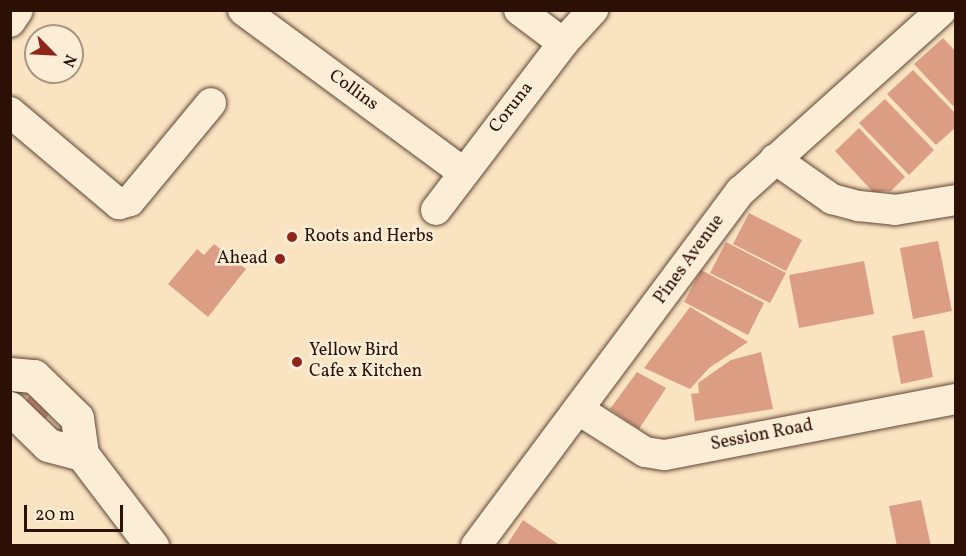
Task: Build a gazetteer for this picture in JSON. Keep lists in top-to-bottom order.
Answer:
{
  "streets": {
    "street": [
      "Collins",
      "Coruna",
      "Pines Avenue",
      "Session Road"
    ]
  },
  "crossings": [
    ["Collins", "Coruna"],
    ["Pines Avenue", "Session Road"]
  ],
  "places": ["Roots and Herbs", "Ahead", "Yellow Bird Cafe x Kitchen"],
  "scale_bar": "20 m",
  "north": "bottom right"
}
